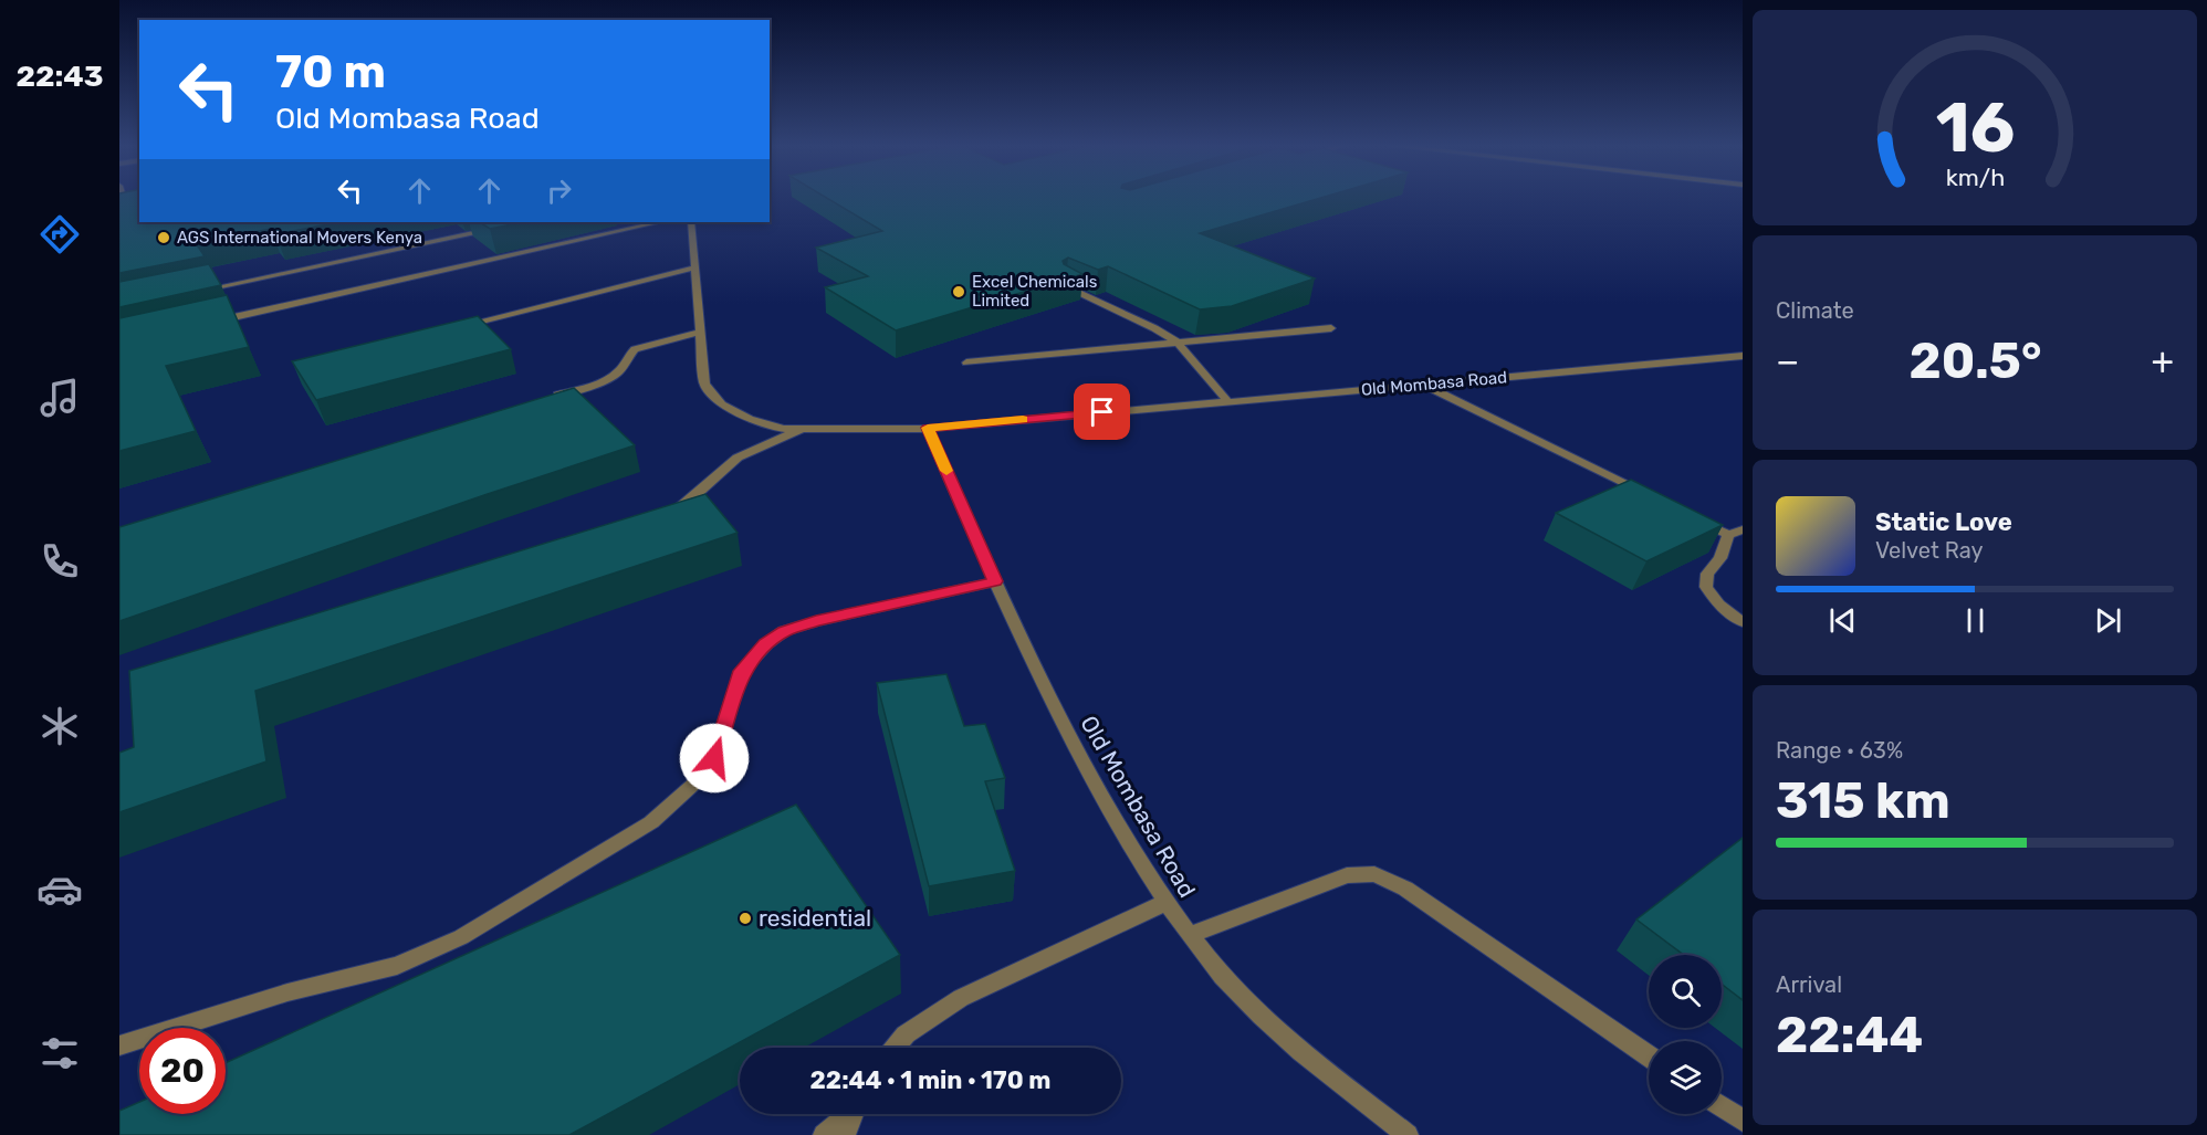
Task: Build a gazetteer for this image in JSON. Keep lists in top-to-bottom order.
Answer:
{
  "streets": {
    "lane": ["Old Mombasa Road"]
  },
  "places": ["AGS International Movers Kenya", "Excel Chemicals Limited", "residential"],
  "page": {
    "tabs": "22:43",
    "turn": ["70 m", "Old Mombasa Road"],
    "tile": [
      "Climate",
      ["Range · 63%", "315 km"],
      ["Arrival", "22:44"]
    ],
    "heat": ["−", "20.5°", "+"],
    "song": ["Static Love", "Velvet Ray"],
    "limit": "20",
    "trip": "22:44 · 1 min · 170 m",
    "gauge": ["16", "km/h"]
  }
}
